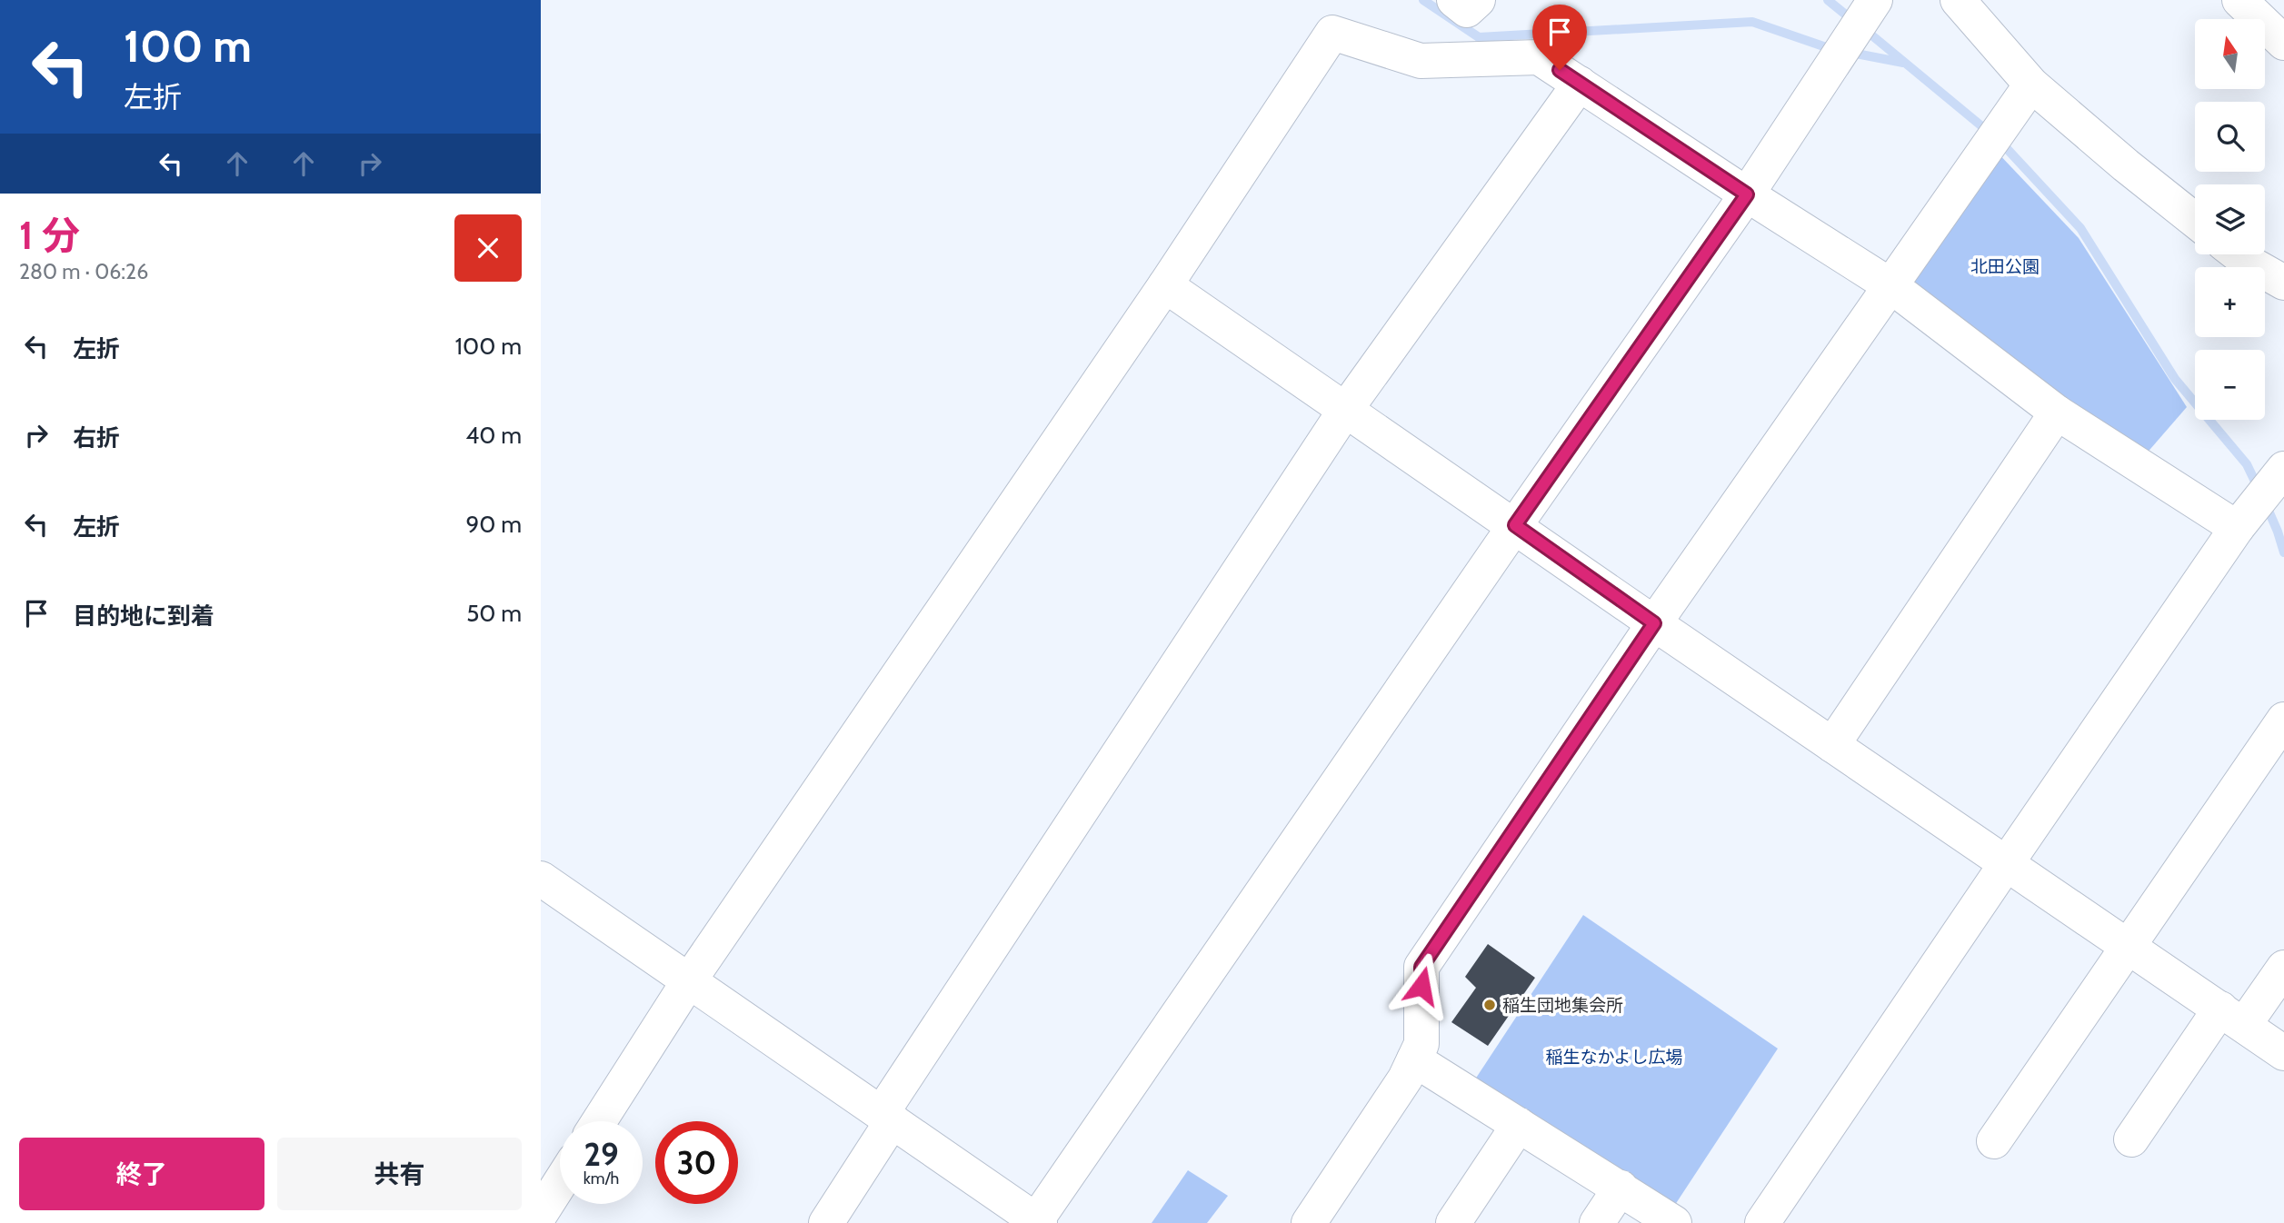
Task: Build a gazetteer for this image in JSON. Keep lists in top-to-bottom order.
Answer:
{
  "parks": ["北田公園", "稲生なかよし広場"],
  "places": ["稲生団地集会所"],
  "north": "top",
  "page": {
    "turn": ["100 m", "左折"],
    "map_buttons": ["+", "−"],
    "heading": ["1 分", "280 m · 06:26"],
    "list": [
      {
        "name": "左折",
        "value": "100 m"
      },
      {
        "name": "右折",
        "value": "40 m"
      },
      {
        "name": "左折",
        "value": "90 m"
      },
      {
        "name": "目的地に到着",
        "value": "50 m"
      }
    ],
    "speed": "29 km/h",
    "limit": "30",
    "buttons": ["終了", "共有"]
  }
}
